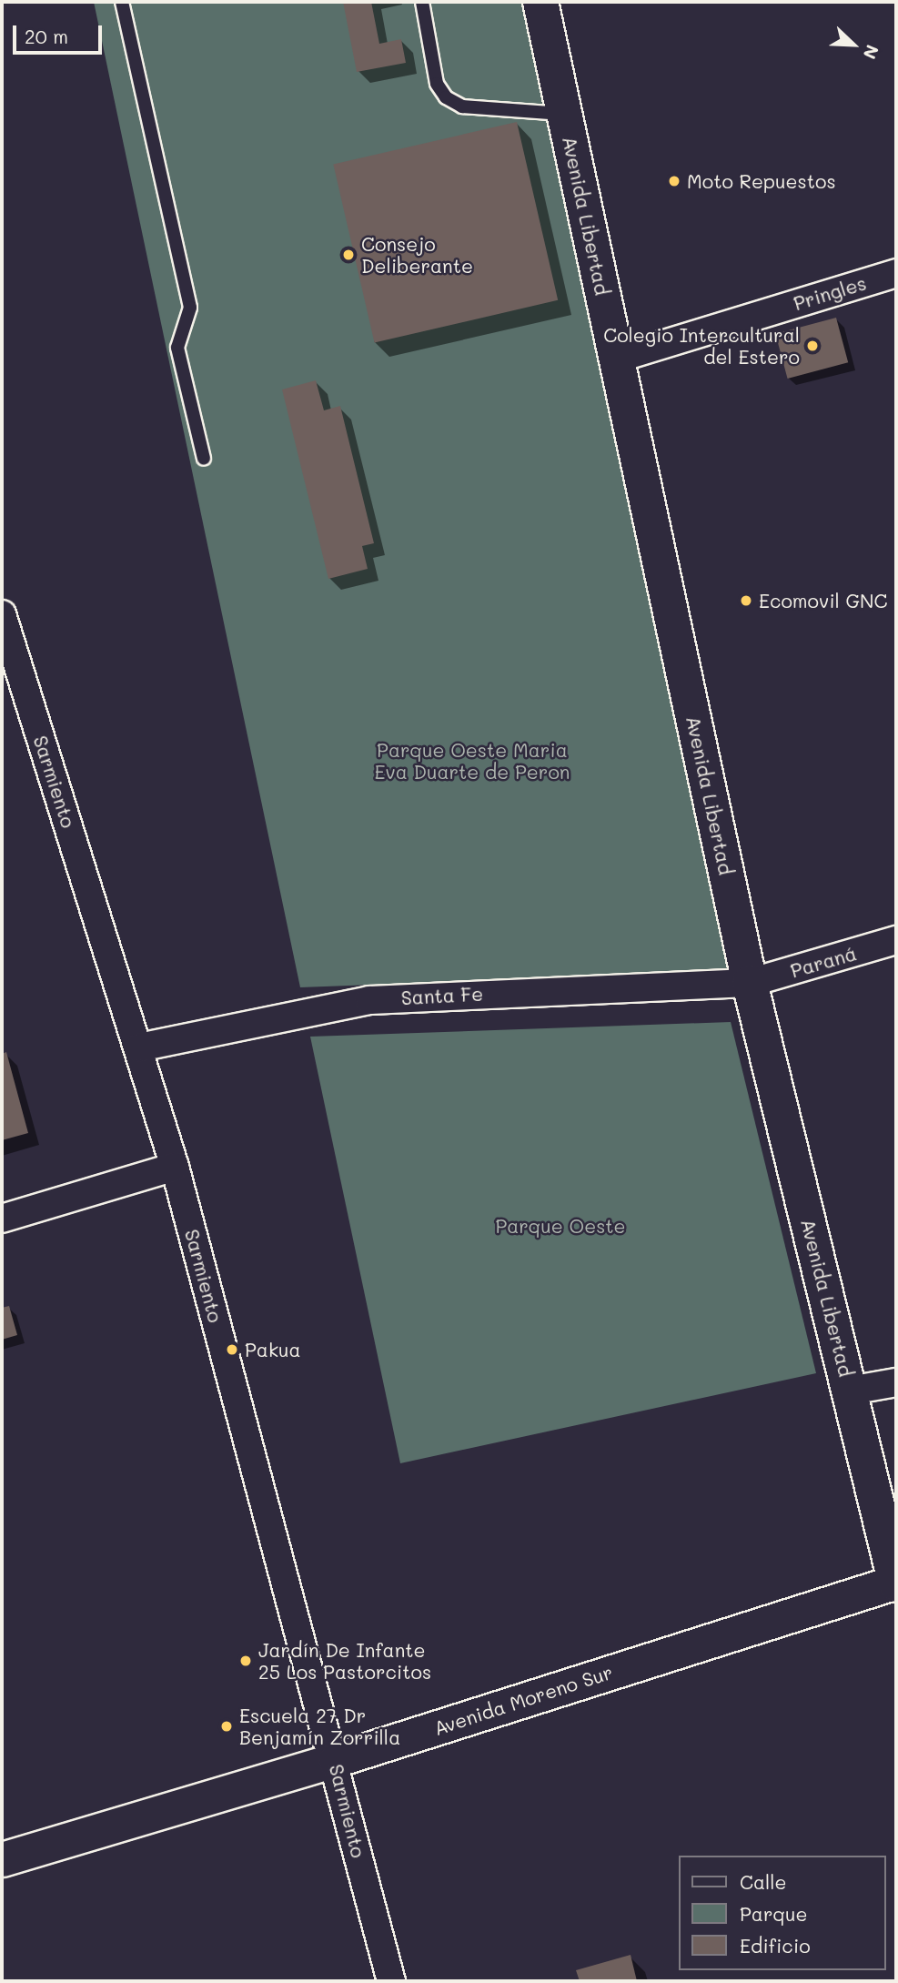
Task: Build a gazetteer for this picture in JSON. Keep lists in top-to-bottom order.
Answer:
{
  "streets": {
    "main road": ["Avenida Libertad"],
    "street": [
      "Pringles",
      "Sarmiento",
      "Paraná",
      "Santa Fe",
      "Avenida Moreno Sur"
    ]
  },
  "crossings": [
    ["Avenida Libertad", "Pringles"],
    ["Avenida Libertad", "Paraná"],
    ["Avenida Libertad", "Santa Fe"],
    ["Avenida Libertad", "Avenida Moreno Sur"],
    ["Sarmiento", "Santa Fe"],
    ["Sarmiento", "Avenida Moreno Sur"],
    ["Paraná", "Santa Fe"]
  ],
  "parks": ["Parque Oeste Maria Eva Duarte de Peron", "Parque Oeste"],
  "places": [
    "Moto Repuestos",
    "Consejo Deliberante",
    "Colegio Intercultural del Estero",
    "Ecomovil GNC",
    "Pakua",
    "Jardín De Infante 25 Los Pastorcitos",
    "Escuela 27 Dr Benjamín Zorrilla"
  ],
  "legend": ["Calle", "Parque", "Edificio"],
  "scale_bar": "20 m",
  "north": "bottom right"
}
